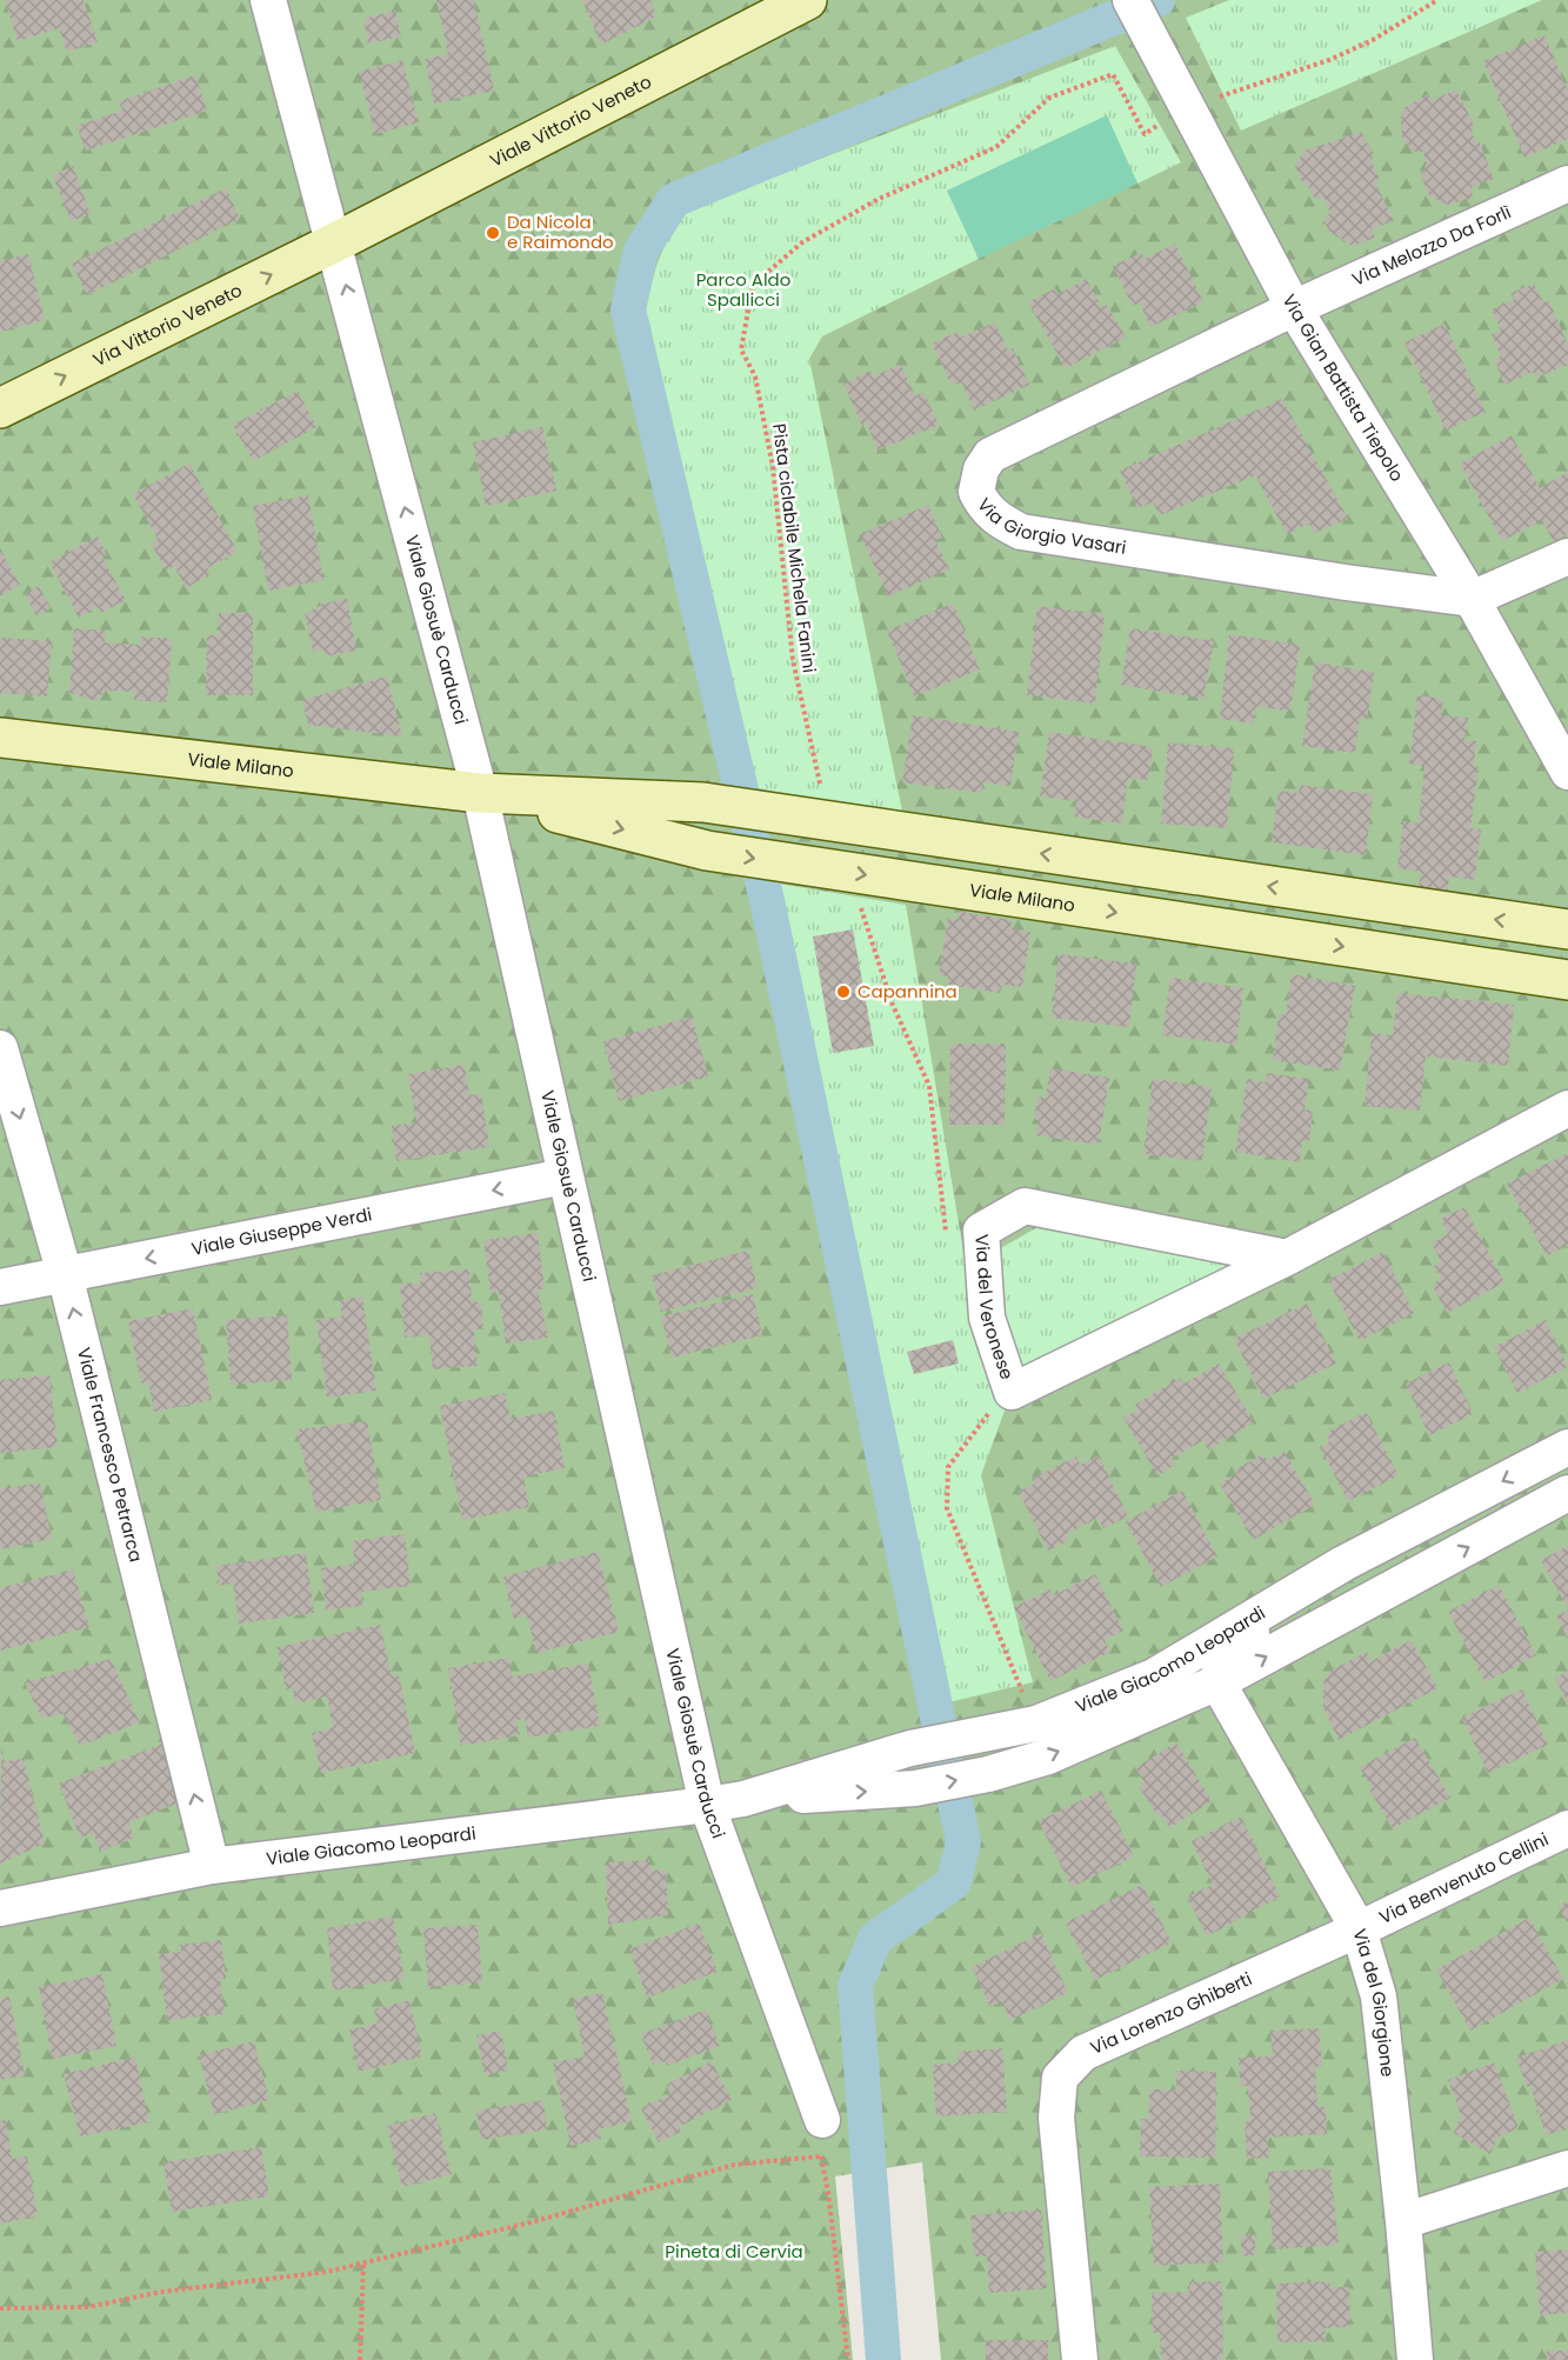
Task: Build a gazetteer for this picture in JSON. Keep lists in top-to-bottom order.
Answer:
{
  "streets": {
    "street": [
      "Viale Vittorio Veneto",
      "Via Melozzo Da Forlì",
      "Via Vittorio Veneto",
      "Via Gian Battista Tiepolo",
      "Via Giorgio Vasari",
      "Viale Giosuè Carducci",
      "Viale Milano",
      "Viale Giuseppe Verdi",
      "Via del Veronese",
      "Viale Francesco Petrarca",
      "Viale Giacomo Leopardi",
      "Via Benvenuto Cellini",
      "Via del Giorgione",
      "Via Lorenzo Ghiberti"
    ],
    "path": ["Pista ciclabile Michela Fanini"]
  },
  "crossings": [
    ["Viale Vittorio Veneto", "Via Vittorio Veneto"],
    ["Viale Vittorio Veneto", "Viale Giosuè Carducci"],
    ["Via Melozzo Da Forlì", "Via Gian Battista Tiepolo"],
    ["Via Melozzo Da Forlì", "Via Giorgio Vasari"],
    ["Via Vittorio Veneto", "Viale Giosuè Carducci"],
    ["Via Gian Battista Tiepolo", "Via Giorgio Vasari"],
    ["Via Gian Battista Tiepolo", "Pista ciclabile Michela Fanini"],
    ["Pista ciclabile Michela Fanini", "Viale Milano"],
    ["Viale Giosuè Carducci", "Viale Milano"],
    ["Viale Giosuè Carducci", "Viale Giuseppe Verdi"],
    ["Viale Giosuè Carducci", "Viale Giacomo Leopardi"],
    ["Viale Giuseppe Verdi", "Viale Francesco Petrarca"],
    ["Viale Francesco Petrarca", "Viale Giacomo Leopardi"],
    ["Viale Giacomo Leopardi", "Via del Giorgione"],
    ["Via Benvenuto Cellini", "Via del Giorgione"],
    ["Via Benvenuto Cellini", "Via Lorenzo Ghiberti"],
    ["Via del Giorgione", "Via Lorenzo Ghiberti"]
  ],
  "one_way": ["Via Vittorio Veneto", "Viale Giuseppe Verdi"],
  "parks": ["Parco Aldo Spallicci", "Pineta di Cervia"],
  "places": ["Da Nicola e Raimondo", "Capannina"]
}
